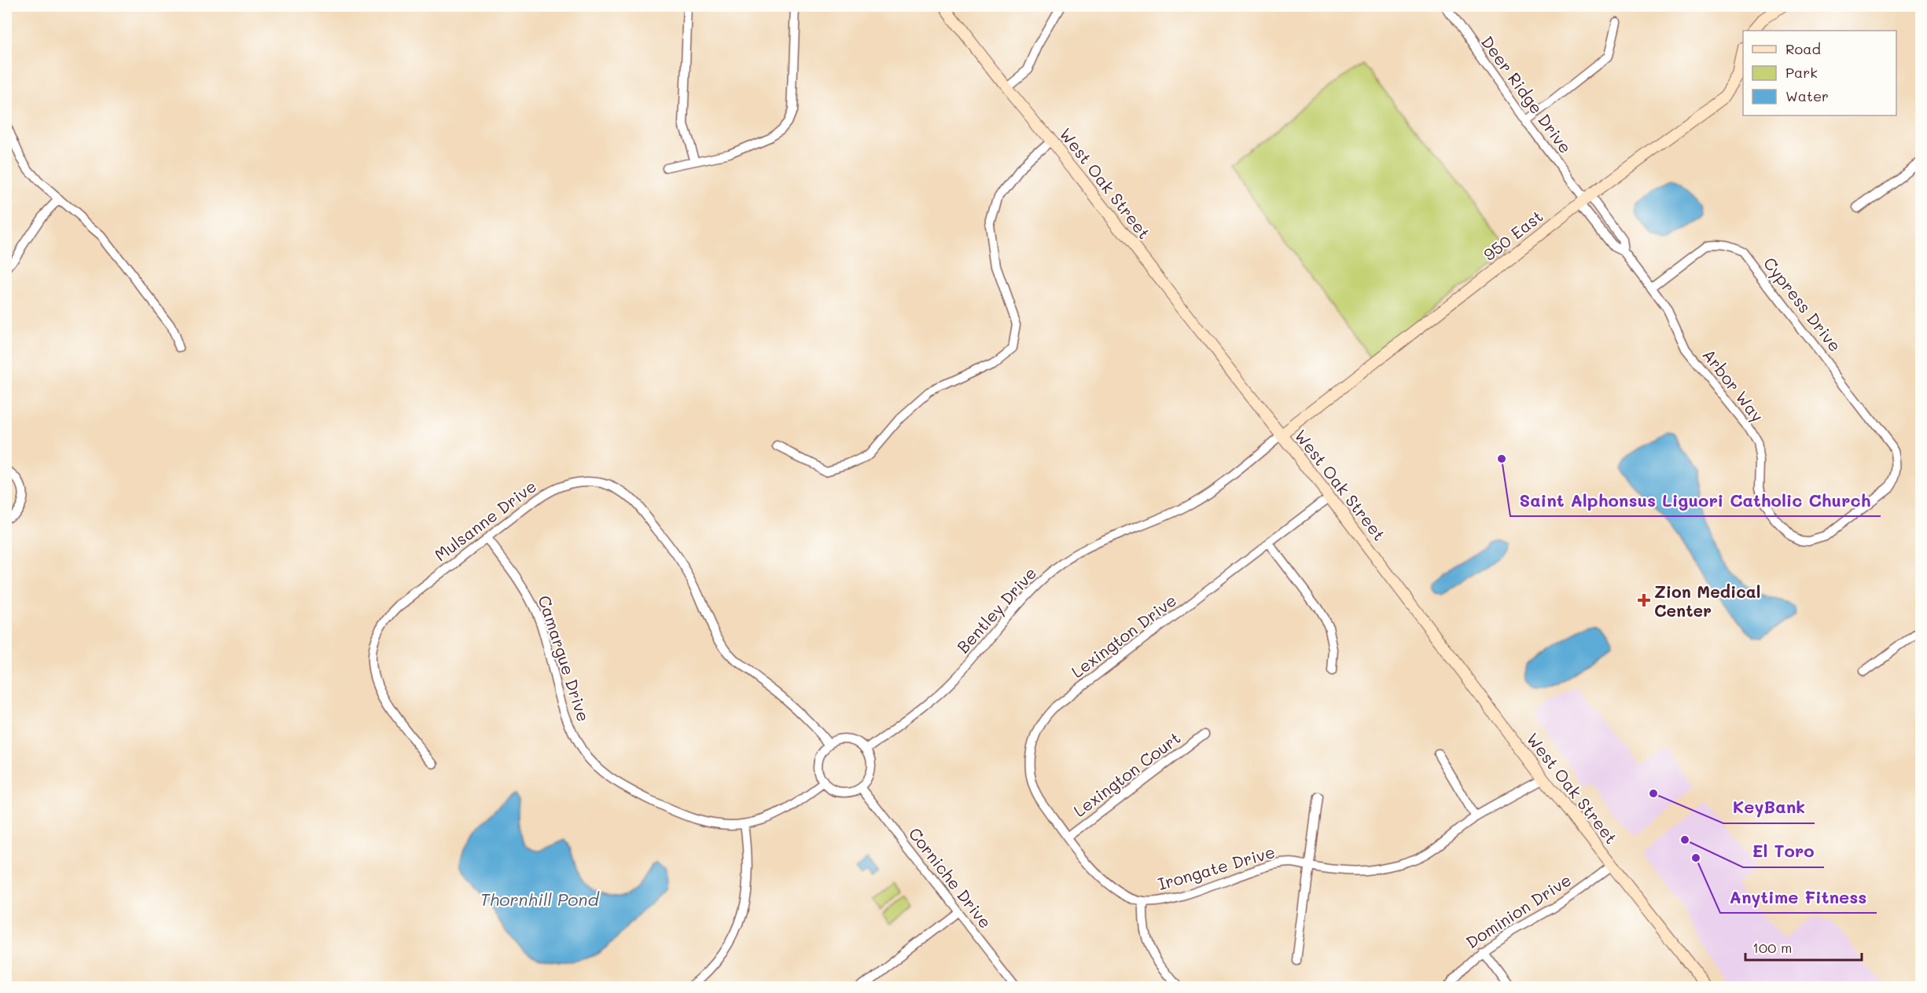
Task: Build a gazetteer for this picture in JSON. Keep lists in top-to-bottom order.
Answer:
{
  "streets": {
    "main road": ["West Oak Street", "950 East"],
    "street": [
      "Deer Ridge Drive",
      "Cypress Drive",
      "Arbor Way",
      "Mulsanne Drive",
      "Bentley Drive",
      "Lexington Drive",
      "Camargue Drive",
      "Lexington Court",
      "Irongate Drive",
      "Corniche Drive",
      "Dominion Drive"
    ]
  },
  "crossings": [
    ["Deer Ridge Drive", "950 East"],
    ["Deer Ridge Drive", "Arbor Way"],
    ["West Oak Street", "950 East"],
    ["West Oak Street", "Bentley Drive"],
    ["West Oak Street", "Lexington Drive"],
    ["West Oak Street", "Irongate Drive"],
    ["West Oak Street", "Dominion Drive"],
    ["950 East", "Arbor Way"],
    ["950 East", "Bentley Drive"],
    ["Cypress Drive", "Arbor Way"],
    ["Mulsanne Drive", "Bentley Drive"],
    ["Mulsanne Drive", "Camargue Drive"],
    ["Mulsanne Drive", "Corniche Drive"],
    ["Bentley Drive", "Camargue Drive"],
    ["Bentley Drive", "Corniche Drive"],
    ["Lexington Drive", "Lexington Court"],
    ["Lexington Drive", "Irongate Drive"],
    ["Camargue Drive", "Corniche Drive"],
    ["Lexington Court", "Irongate Drive"]
  ],
  "water": ["Thornhill Pond"],
  "places": {
    "other": [
      "Saint Alphonsus Liguori Catholic Church",
      "KeyBank",
      "El Toro",
      "Anytime Fitness"
    ],
    "health": ["Zion Medical Center"]
  },
  "legend": ["Road", "Park", "Water"],
  "scale_bar": "100 m"
}
